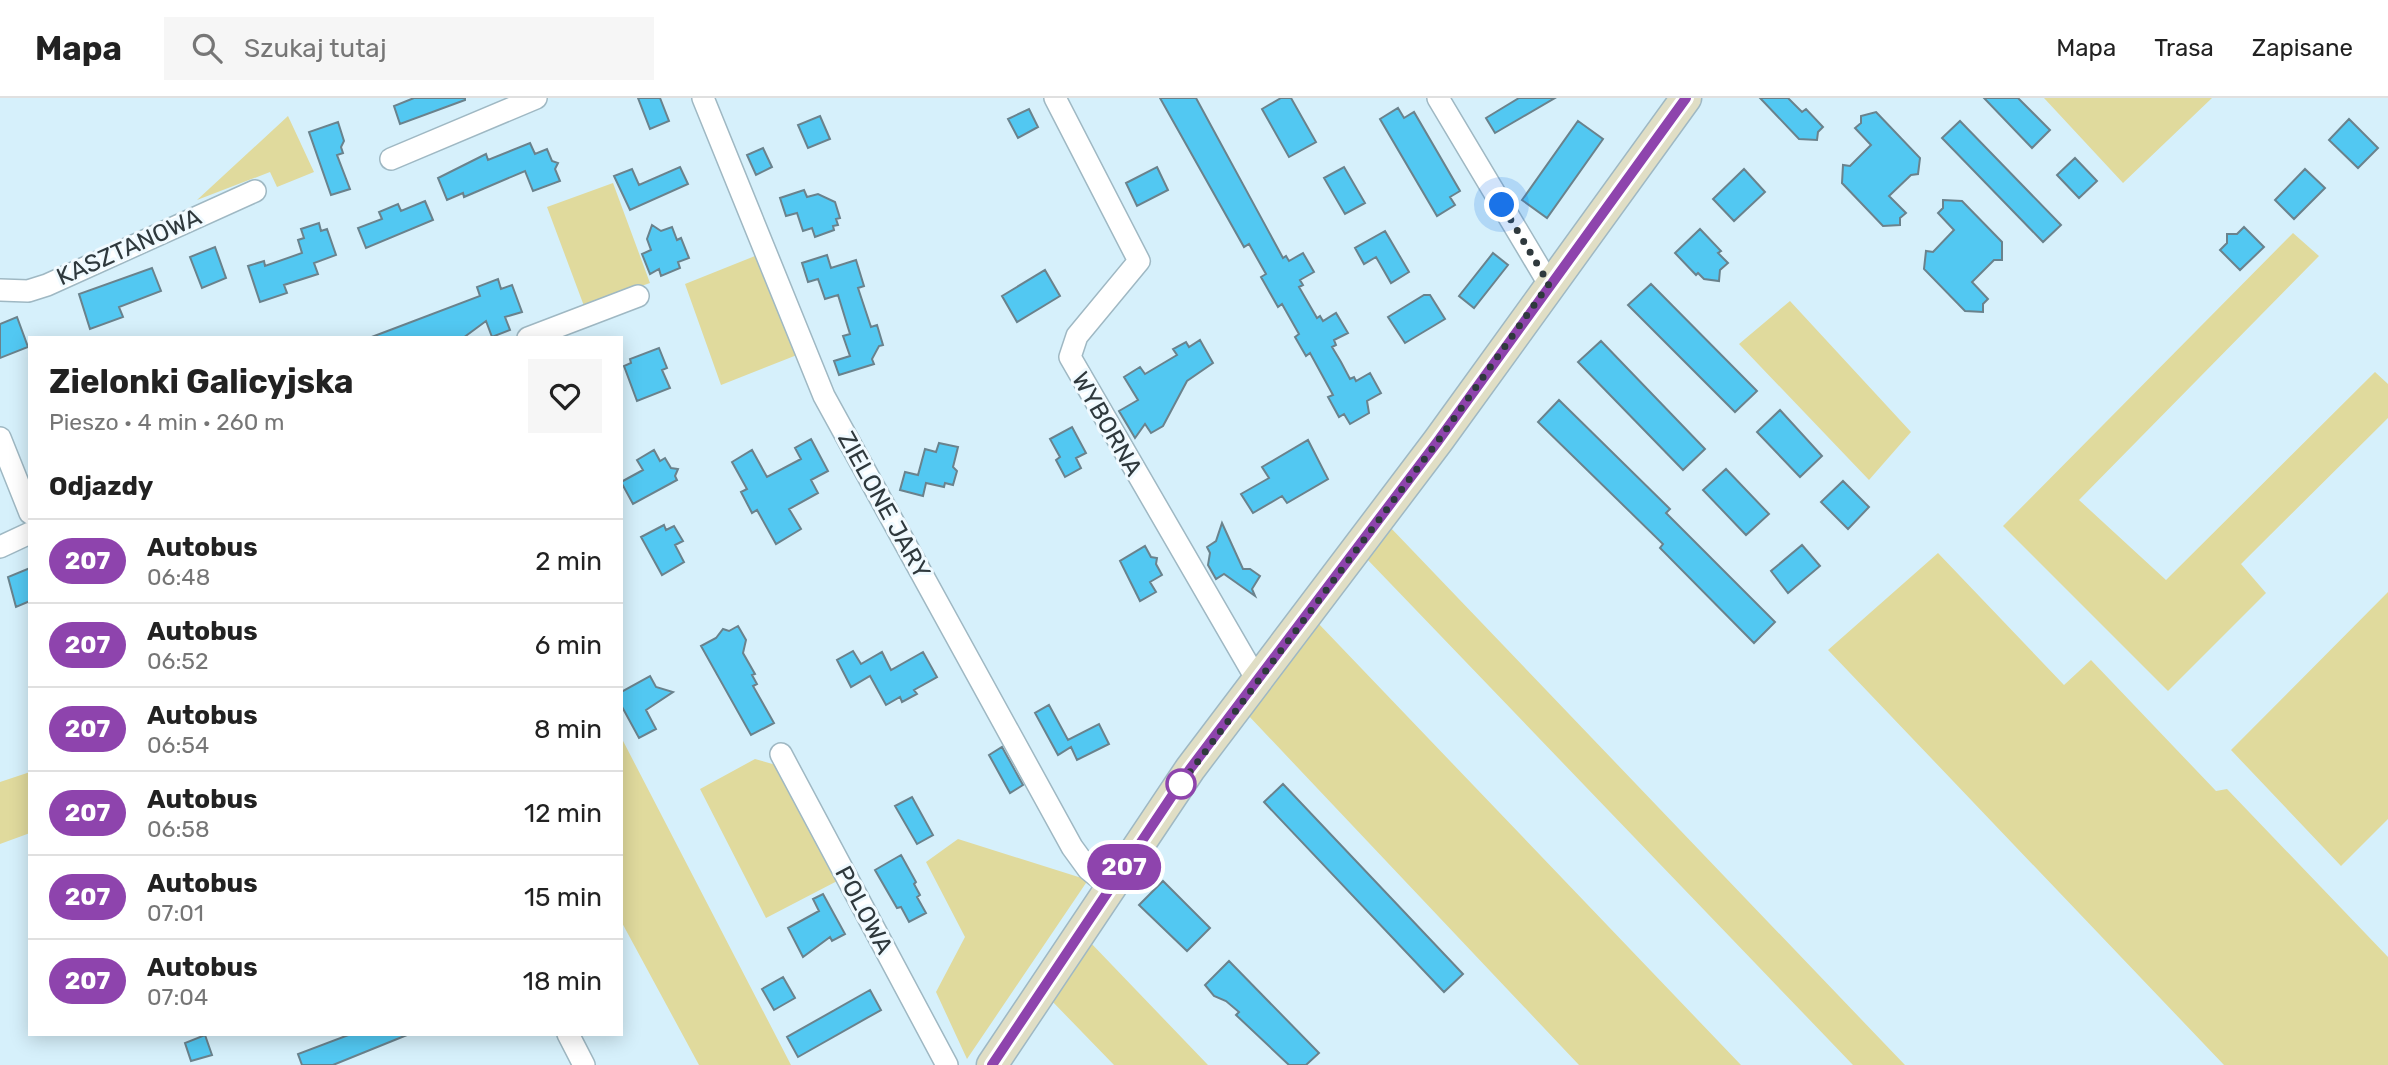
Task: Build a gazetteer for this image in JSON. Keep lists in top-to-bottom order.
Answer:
{
  "streets": {
    "street": [
      "KASZTANOWA",
      "WYBORNA",
      "ZIELONE JARY",
      "POLOWA"
    ]
  },
  "lines": ["bus line 207"],
  "page": {
    "header": "Mapa",
    "search": "Szukaj tutaj",
    "nav": ["Mapa", "Trasa", "Zapisane"],
    "on_map": "207",
    "heading": [
      ["Zielonki Galicyjska", "Pieszo · 4 min · 260 m"],
      "Odjazdy"
    ],
    "list": [
      {
        "mark": "207",
        "name": "Autobus",
        "note": "06:48",
        "value": "2 min"
      },
      {
        "mark": "207",
        "name": "Autobus",
        "note": "06:52",
        "value": "6 min"
      },
      {
        "mark": "207",
        "name": "Autobus",
        "note": "06:54",
        "value": "8 min"
      },
      {
        "mark": "207",
        "name": "Autobus",
        "note": "06:58",
        "value": "12 min"
      },
      {
        "mark": "207",
        "name": "Autobus",
        "note": "07:01",
        "value": "15 min"
      },
      {
        "mark": "207",
        "name": "Autobus",
        "note": "07:04",
        "value": "18 min"
      }
    ]
  }
}
